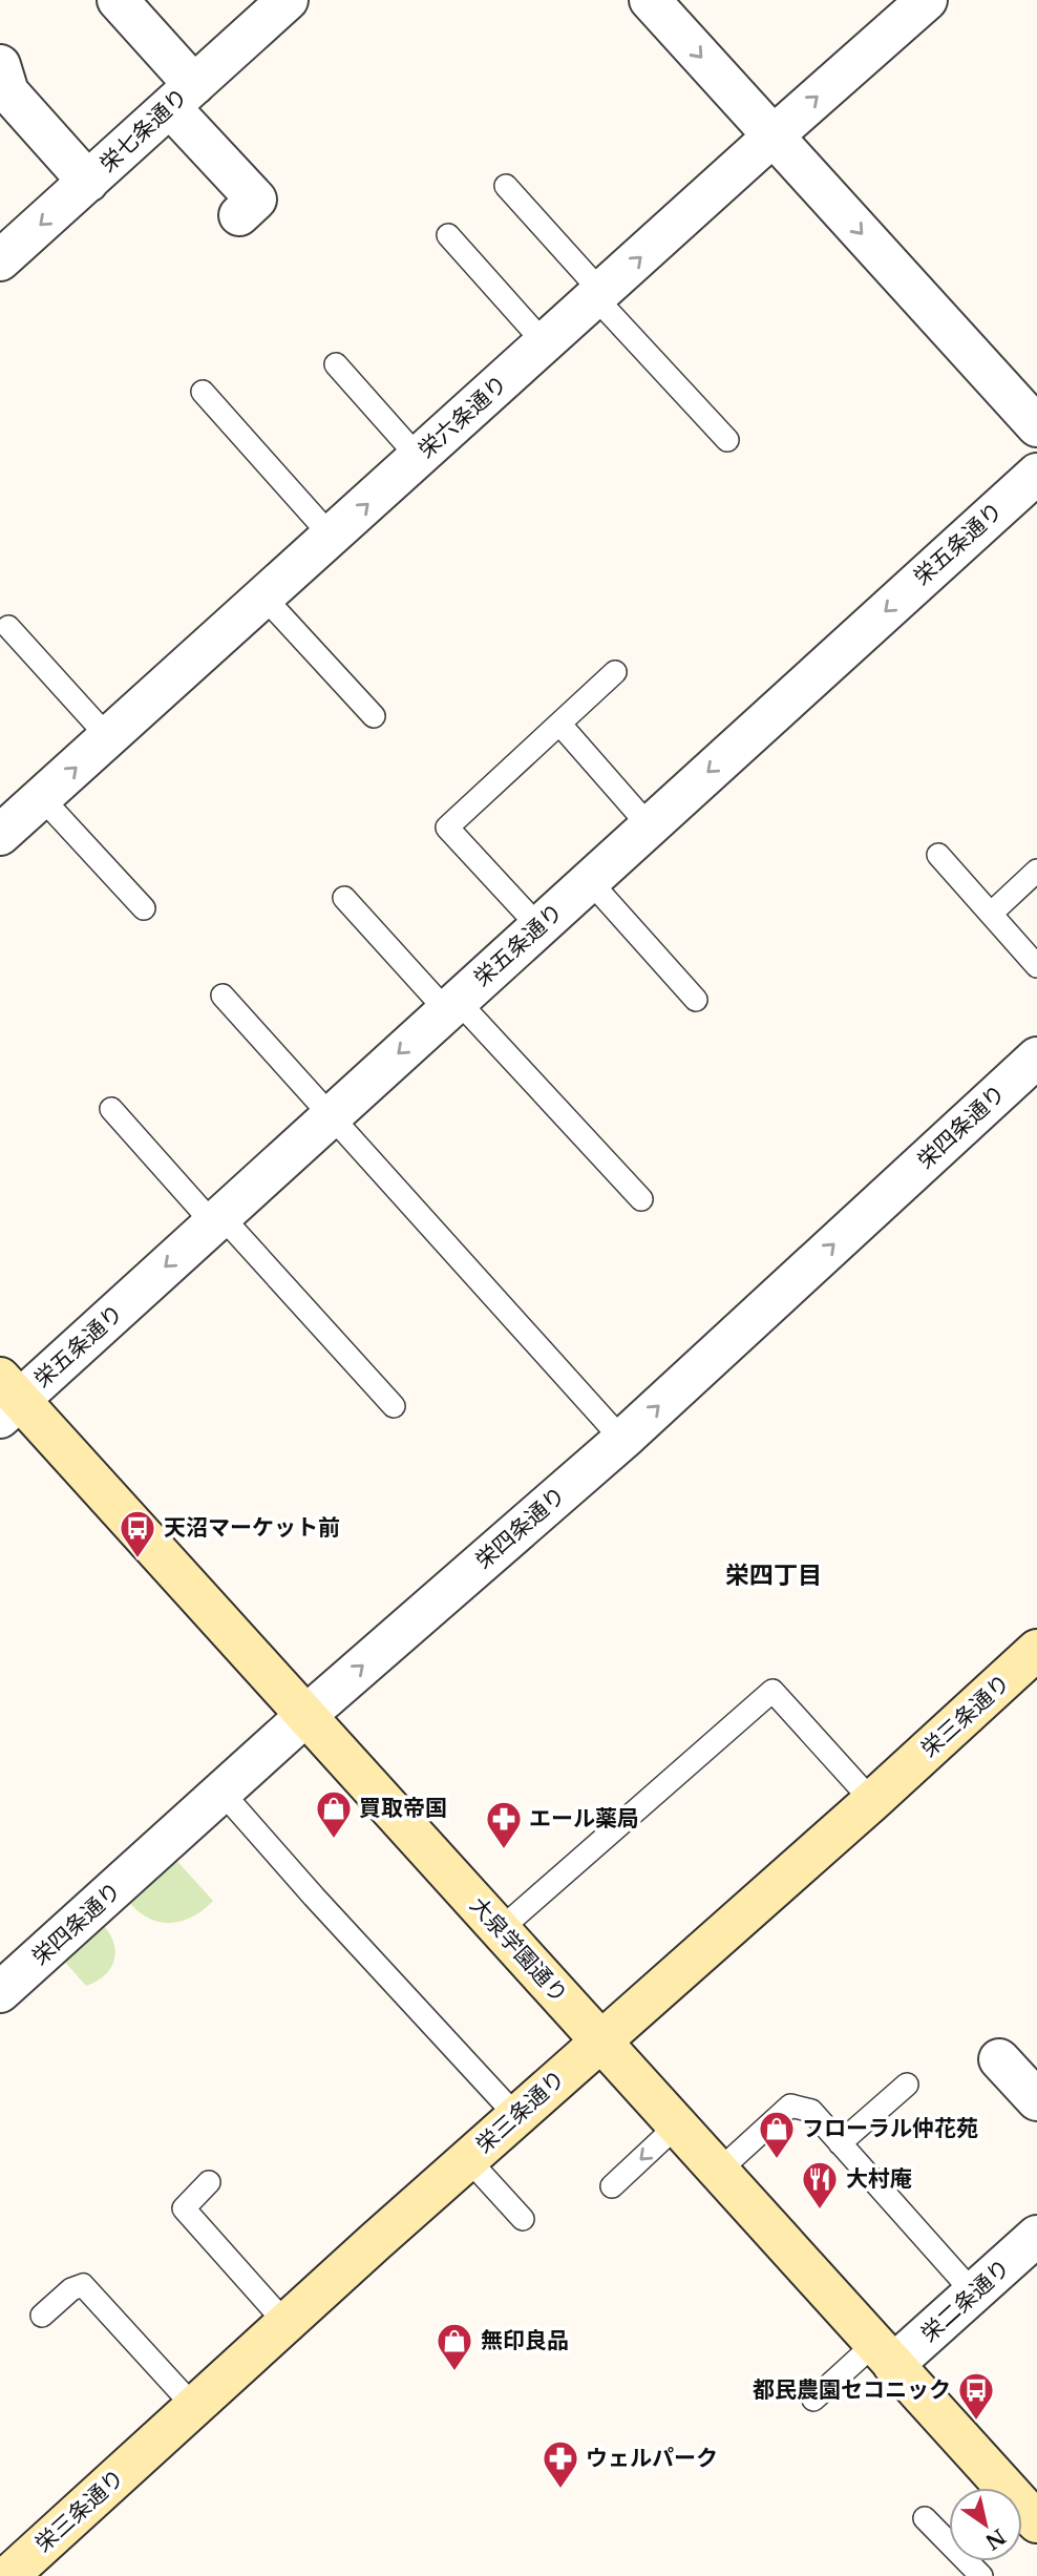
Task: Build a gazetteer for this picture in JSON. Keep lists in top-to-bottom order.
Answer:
{
  "streets": {
    "street": [
      "栄七条通り",
      "栄六条通り",
      "栄五条通り",
      "栄四条通り",
      "栄三条通り",
      "大泉学園通り",
      "栄二条通り"
    ]
  },
  "crossings": [
    ["栄五条通り", "大泉学園通り"],
    ["栄四条通り", "大泉学園通り"],
    ["栄三条通り", "大泉学園通り"],
    ["大泉学園通り", "栄二条通り"]
  ],
  "one_way": ["栄六条通り", "栄五条通り", "栄四条通り"],
  "districts": ["栄四丁目"],
  "places": {
    "bus stop": ["天沼マーケット前", "都民農園セコニック"],
    "shop": ["買取帝国", "フローラル仲花苑", "無印良品"],
    "pharmacy": ["エール薬局", "ウェルパーク"],
    "restaurant": ["大村庵"]
  },
  "north": "bottom right"
}
